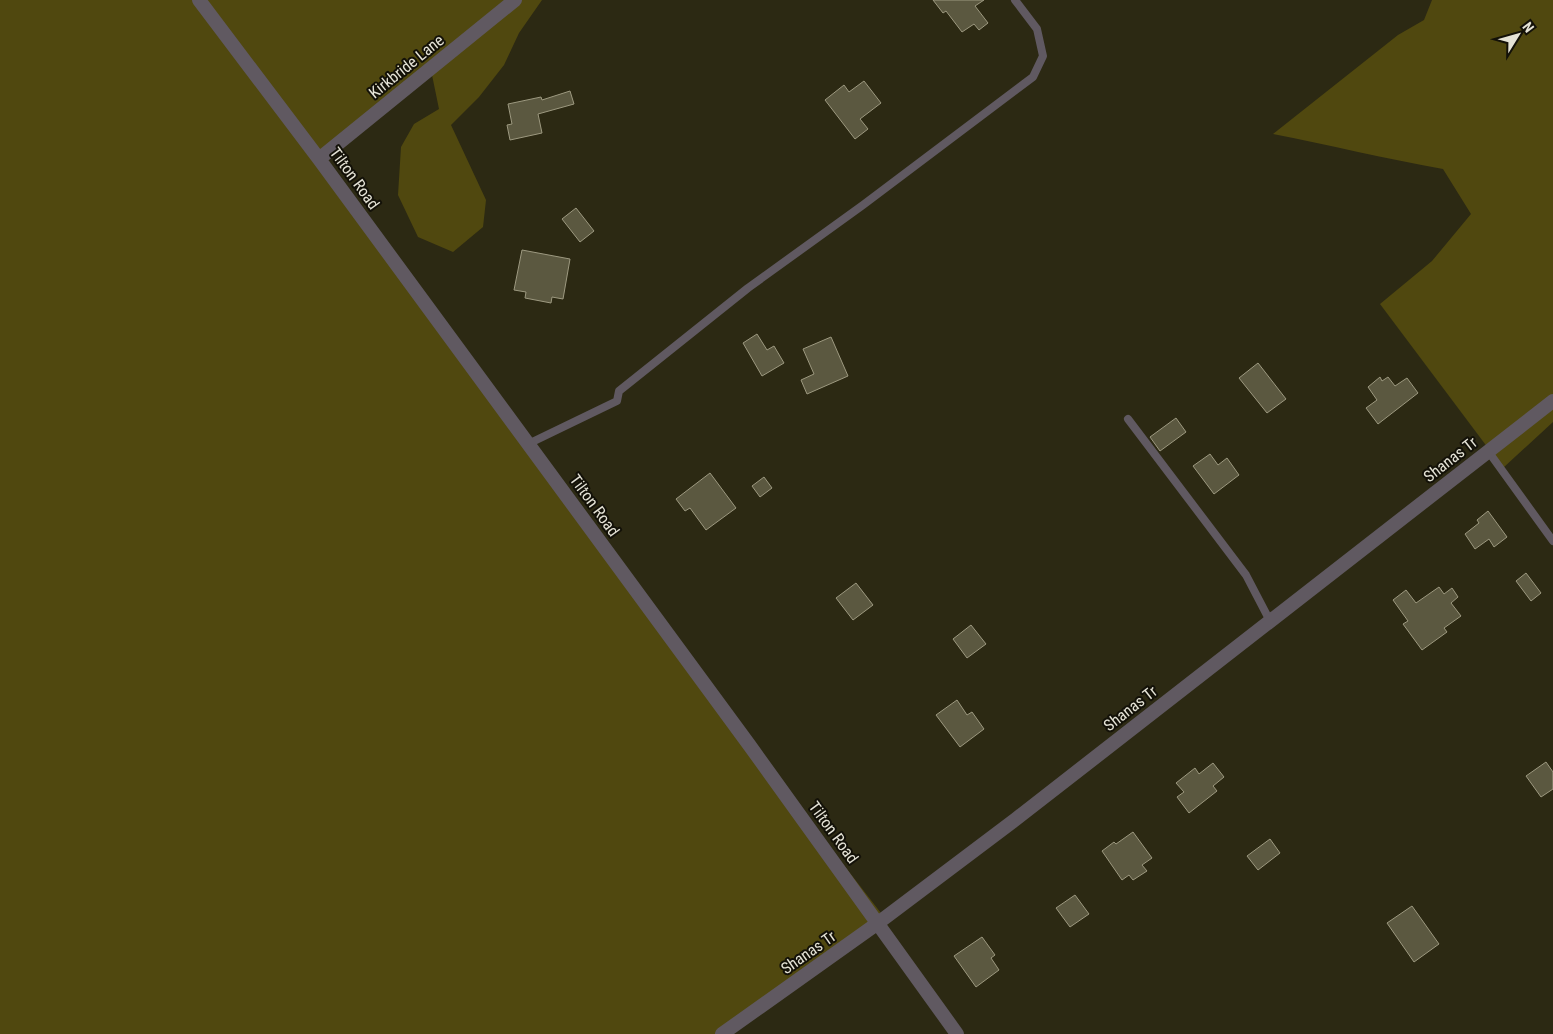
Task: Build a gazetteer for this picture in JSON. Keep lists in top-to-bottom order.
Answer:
{
  "streets": {
    "street": ["Kirkbride Lane", "Tilton Road", "Shanas Tr"]
  },
  "crossings": [
    ["Kirkbride Lane", "Tilton Road"],
    ["Tilton Road", "Shanas Tr"]
  ],
  "north": "top right"
}
